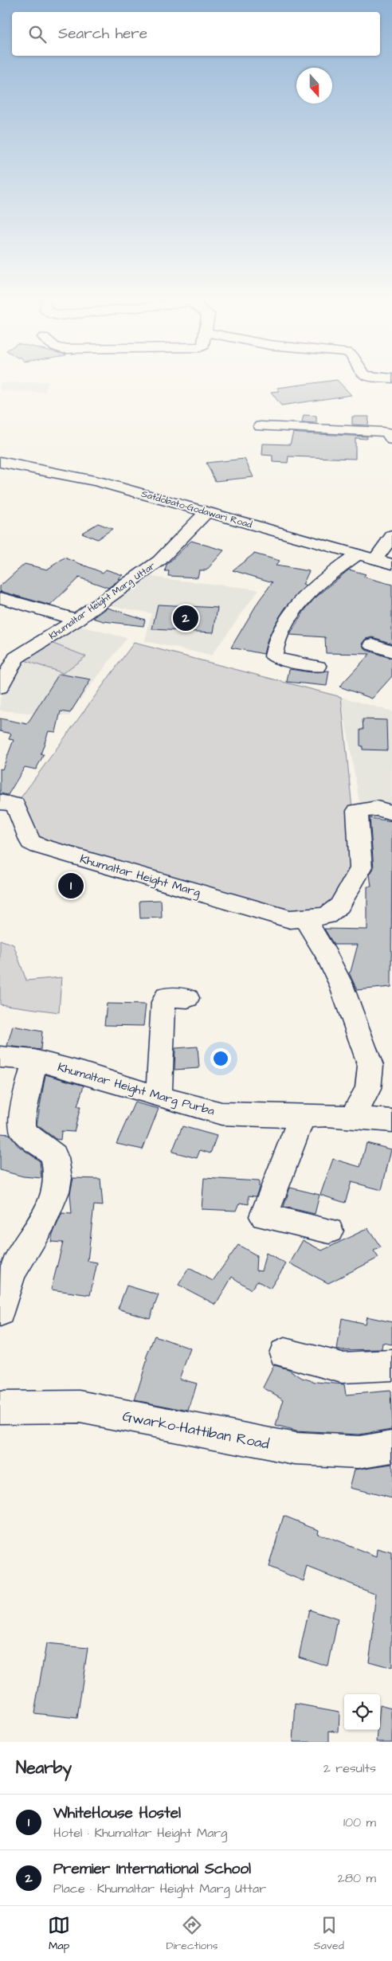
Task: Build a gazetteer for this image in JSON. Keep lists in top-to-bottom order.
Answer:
{
  "streets": {
    "street": [
      "Satdobato-Godawari Road",
      "Khumaltar Height Marg Uttar",
      "Khumaltar Height Marg",
      "Khumaltar Height Marg Purba",
      "Gwarko-Hattiban Road"
    ]
  },
  "crossings": [
    ["Satdobato-Godawari Road", "Khumaltar Height Marg Uttar"]
  ],
  "north": "bottom",
  "page": {
    "search": "Search here",
    "pins": ["2", "1"],
    "heading": ["Nearby", "2 results"],
    "list": [
      {
        "mark": "1",
        "name": "WhiteHouse Hostel",
        "note": "Hotel · Khumaltar Height Marg",
        "value": "100 m"
      },
      {
        "mark": "2",
        "name": "Premier International School",
        "note": "Place · Khumaltar Height Marg Uttar",
        "value": "280 m"
      }
    ],
    "nav": ["Map", "Directions", "Saved"]
  }
}
